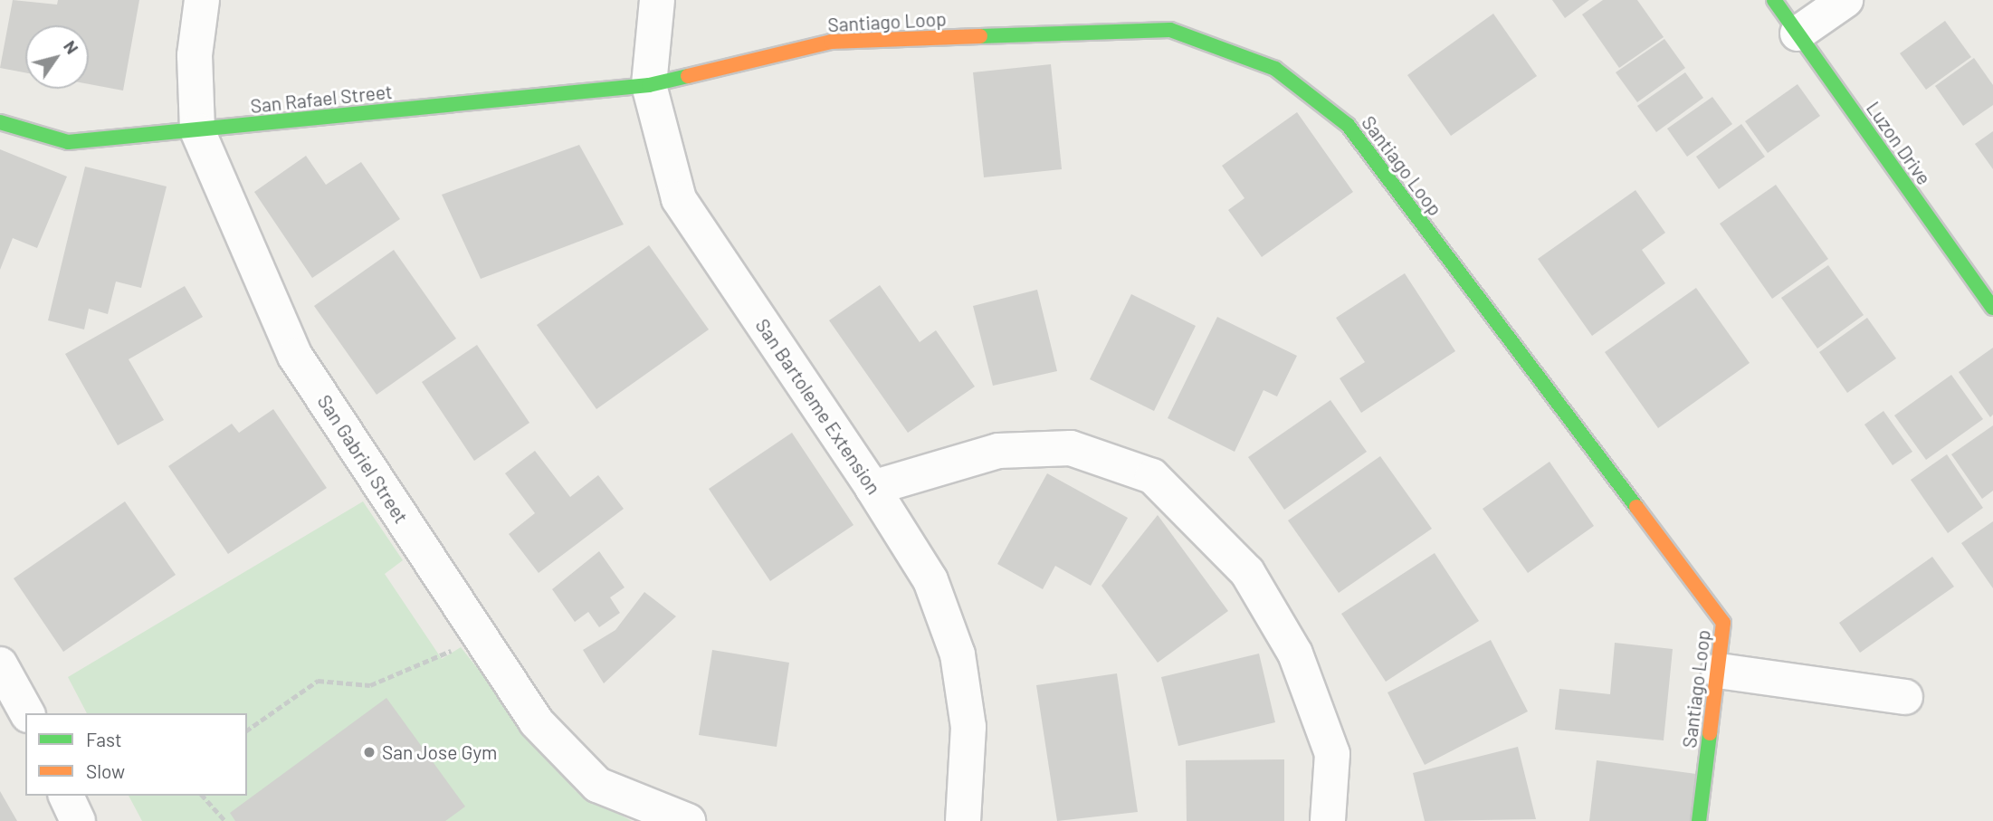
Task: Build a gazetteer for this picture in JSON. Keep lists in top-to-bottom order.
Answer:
{
  "streets": {
    "street": [
      "Santiago Loop",
      "San Rafael Street",
      "Luzon Drive",
      "San Bartoleme Extension",
      "San Gabriel Street"
    ]
  },
  "crossings": [
    ["Santiago Loop", "San Rafael Street"],
    ["Santiago Loop", "San Bartoleme Extension"],
    ["San Rafael Street", "San Bartoleme Extension"],
    ["San Rafael Street", "San Gabriel Street"]
  ],
  "places": ["San Jose Gym"],
  "legend": ["Fast", "Slow"],
  "north": "top right"
}
